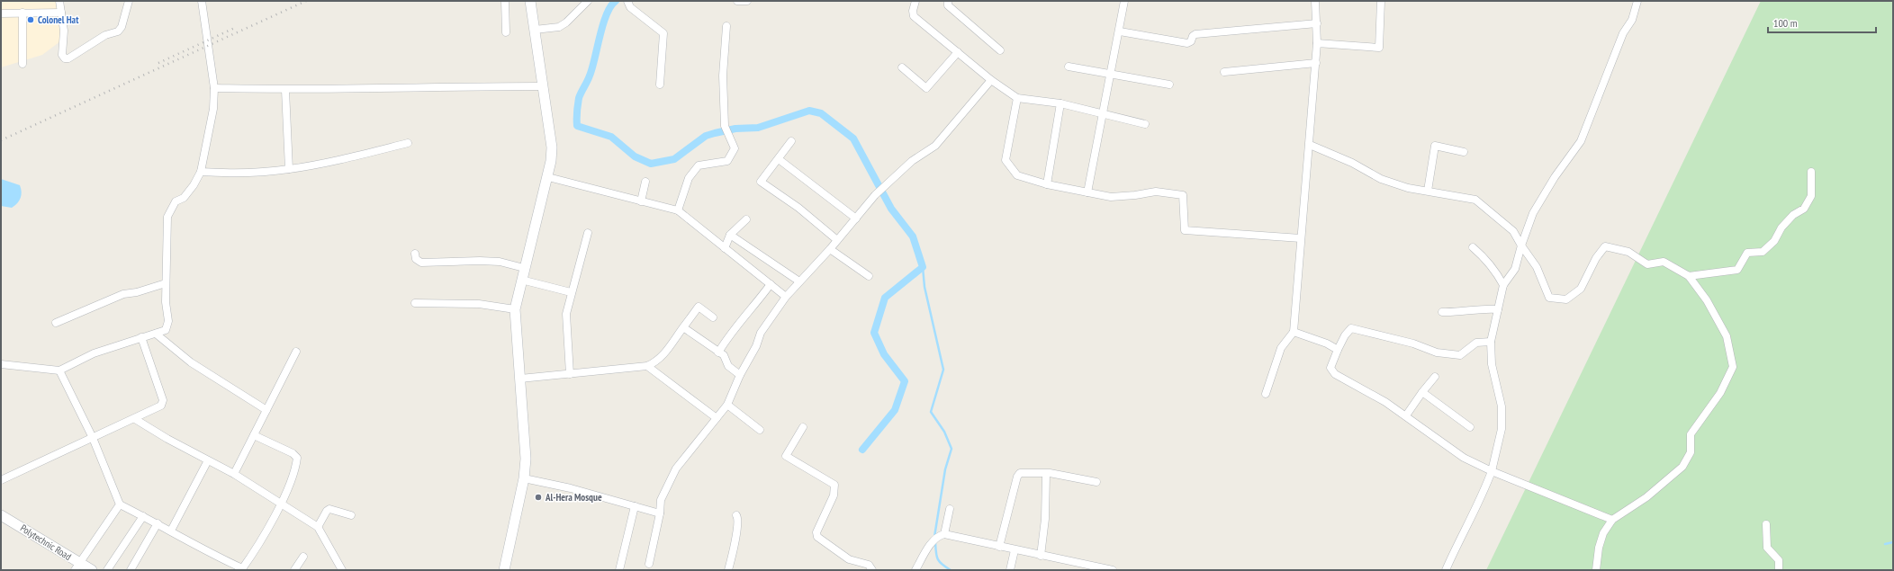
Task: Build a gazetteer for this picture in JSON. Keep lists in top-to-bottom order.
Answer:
{
  "streets": {
    "street": ["Polytechnic Road"]
  },
  "places": ["Colonel Hat", "Al-Hera Mosque"],
  "scale_bar": "100 m"
}
